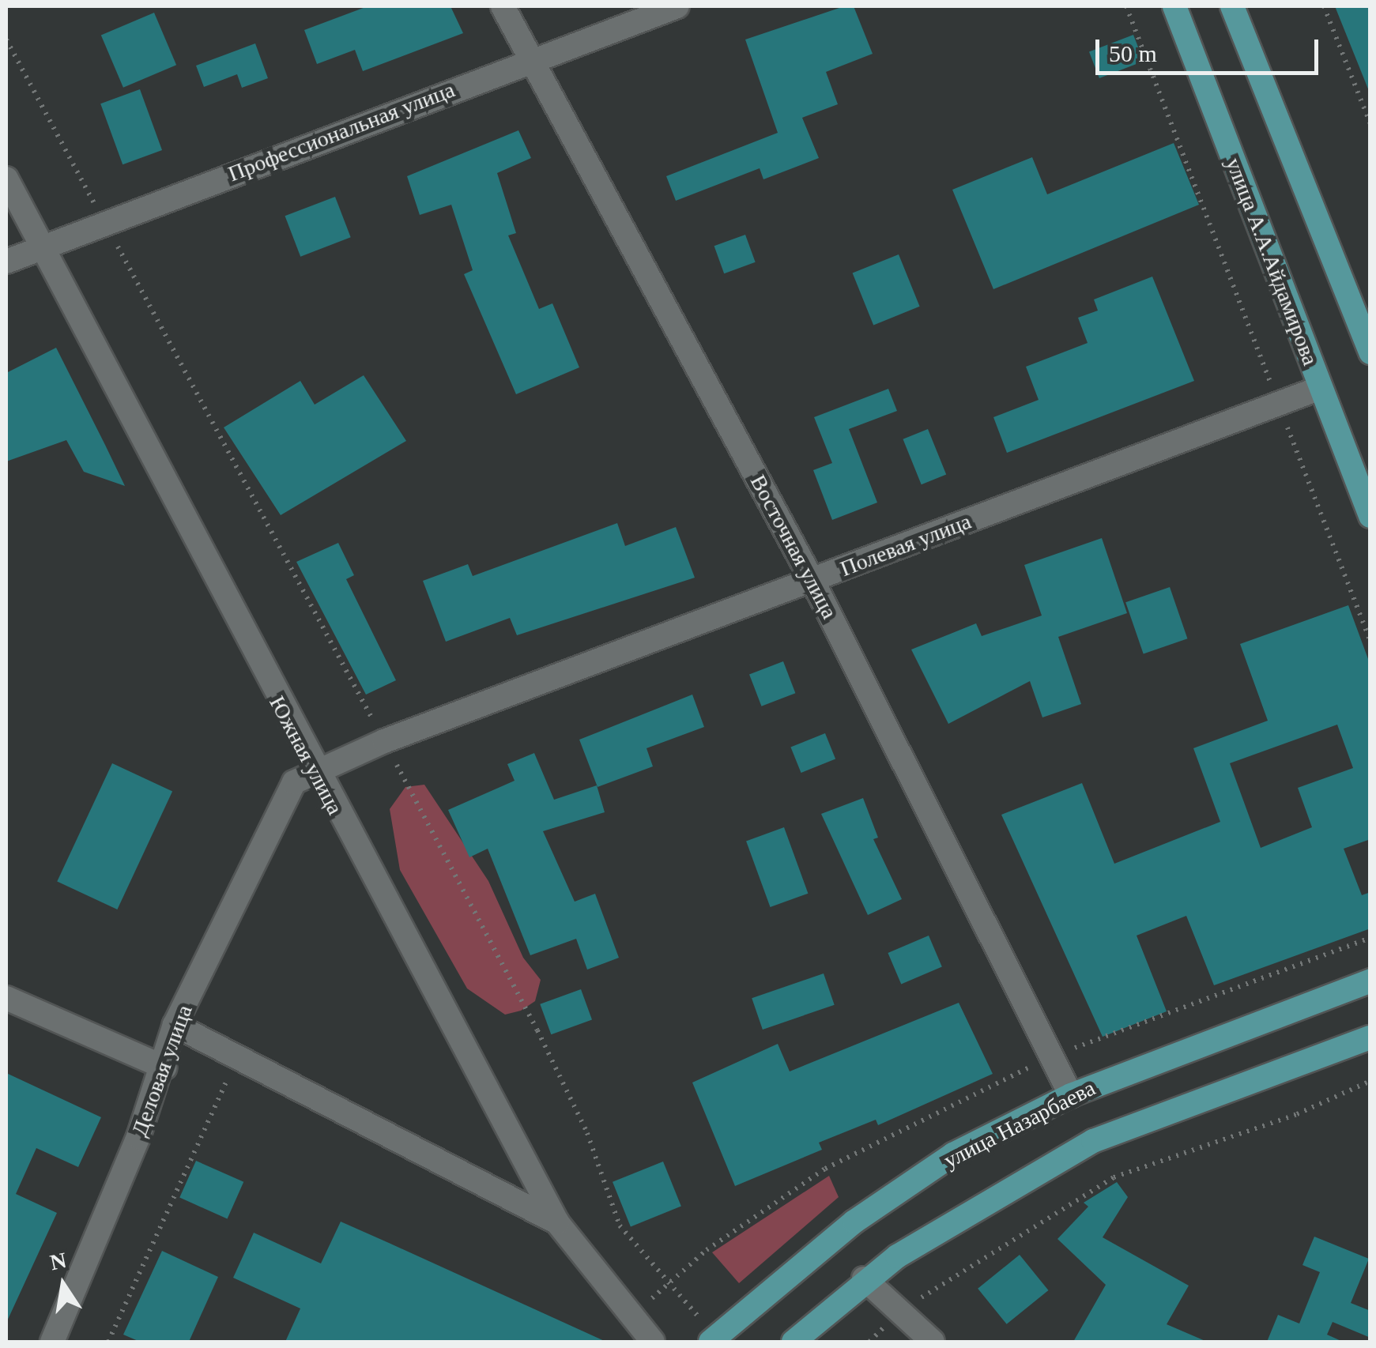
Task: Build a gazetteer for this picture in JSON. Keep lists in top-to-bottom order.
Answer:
{
  "streets": {
    "main road": ["улица А.А.Айдамирова", "улица Назарбаева"],
    "street": [
      "Профессиональная улица",
      "Полевая улица",
      "Восточная улица",
      "Южная улица",
      "Деловая улица"
    ]
  },
  "crossings": [
    ["Профессиональная улица", "Восточная улица"],
    ["Профессиональная улица", "Южная улица"],
    ["улица А.А.Айдамирова", "Полевая улица"],
    ["Полевая улица", "Восточная улица"],
    ["Полевая улица", "Южная улица"],
    ["Полевая улица", "Деловая улица"],
    ["Восточная улица", "улица Назарбаева"],
    ["Южная улица", "Деловая улица"]
  ],
  "scale_bar": "50 m",
  "north": "top"
}
